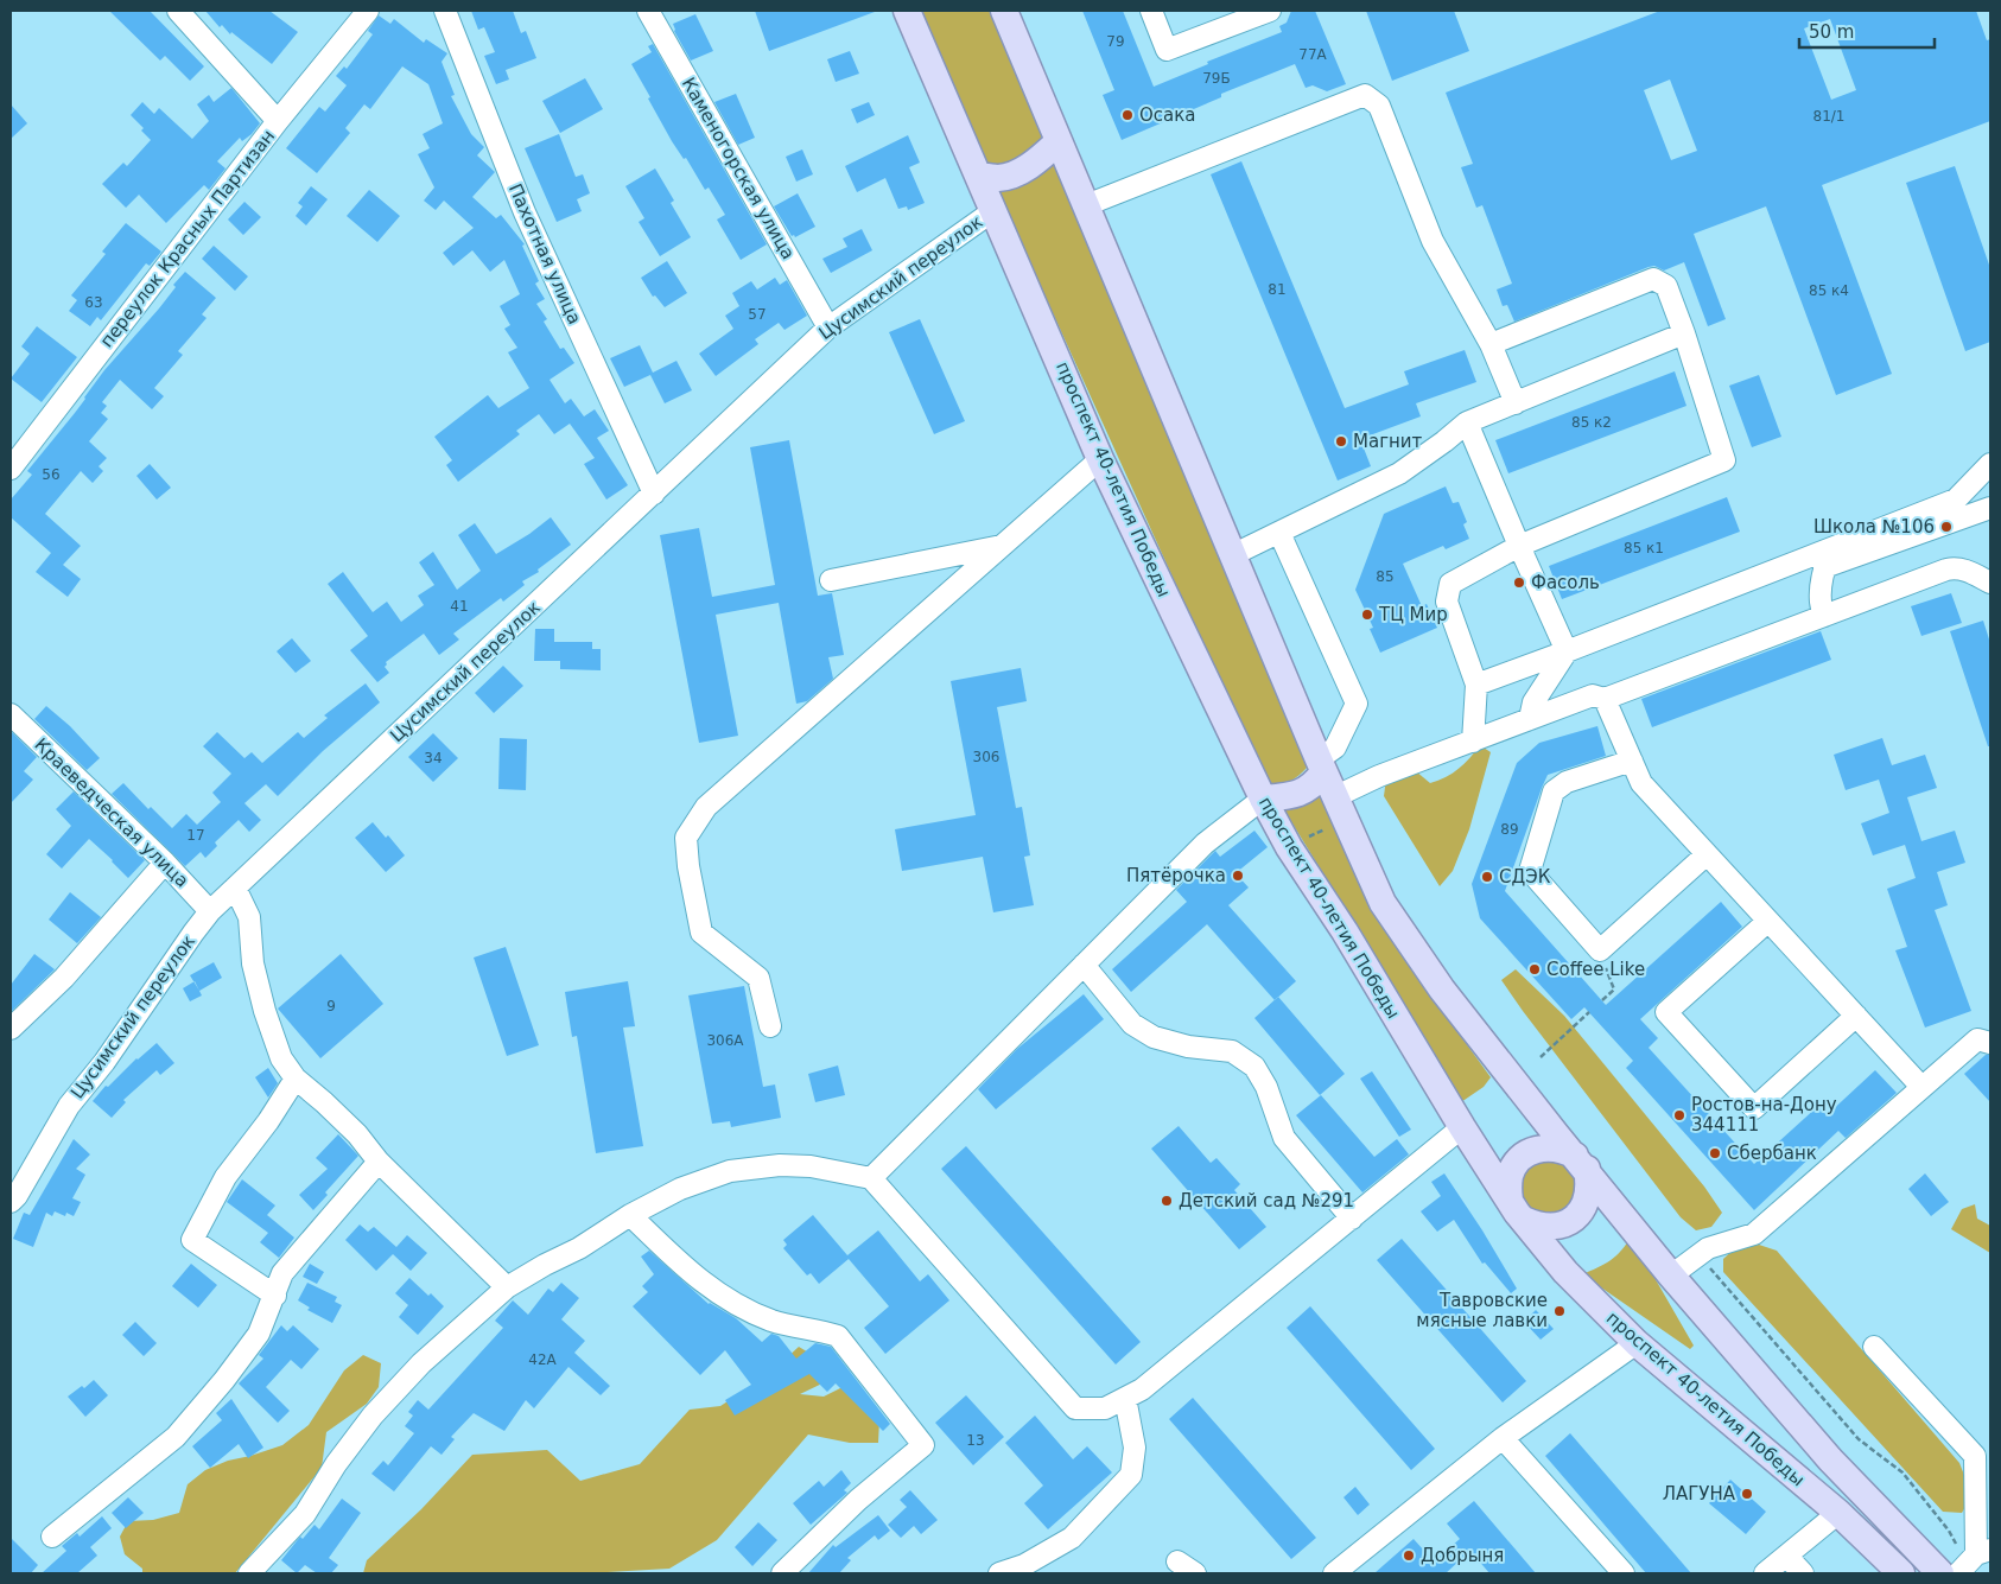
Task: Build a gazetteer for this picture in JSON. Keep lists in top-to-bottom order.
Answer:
{
  "streets": {
    "main road": ["проспект 40-летия Победы"],
    "street": [
      "Каменогорская улица",
      "переулок Красных Партизан",
      "Пахотная улица",
      "Цусимский переулок",
      "Краеведческая улица"
    ]
  },
  "crossings": [
    ["Каменогорская улица", "Цусимский переулок"],
    ["Пахотная улица", "Цусимский переулок"],
    ["Цусимский переулок", "проспект 40-летия Победы"],
    ["Цусимский переулок", "Краеведческая улица"]
  ],
  "places": [
    "Осака",
    "Магнит",
    "Школа №106",
    "Фасоль",
    "ТЦ Мир",
    "Пятёрочка",
    "СДЭК",
    "Coffee Like",
    "Ростов-на-Дону 344111",
    "Сбербанк",
    "Детский сад №291",
    "Тавровские мясные лавки",
    "ЛАГУНА",
    "Добрыня"
  ],
  "house_numbers": [
    "79",
    "77А",
    "79Б",
    "81/1",
    "81",
    "85 к4",
    "63",
    "57",
    "85 к2",
    "56",
    "85 к1",
    "85",
    "41",
    "306",
    "34",
    "89",
    "17",
    "9",
    "306А",
    "42А",
    "13"
  ],
  "scale_bar": "50 m"
}
